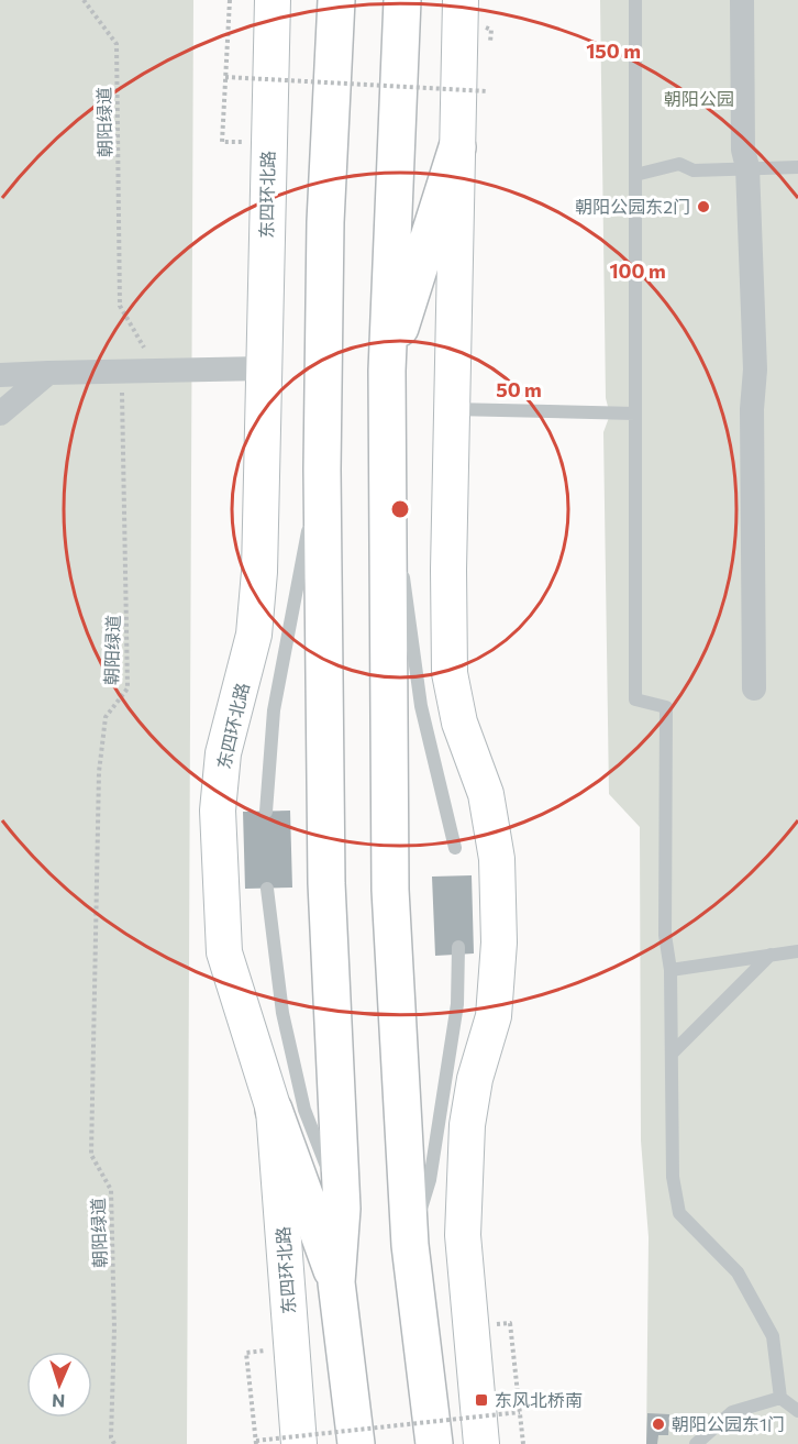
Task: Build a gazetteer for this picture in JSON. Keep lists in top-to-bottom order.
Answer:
{
  "streets": {
    "street": ["东四环北路"],
    "path": ["朝阳绿道"]
  },
  "parks": ["朝阳公园"],
  "places": {
    "other": ["朝阳公园东2门", "朝阳公园东1门"],
    "transit": ["东风北桥南"]
  },
  "north": "bottom",
  "rings": ["150 m", "100 m", "50 m"]
}
